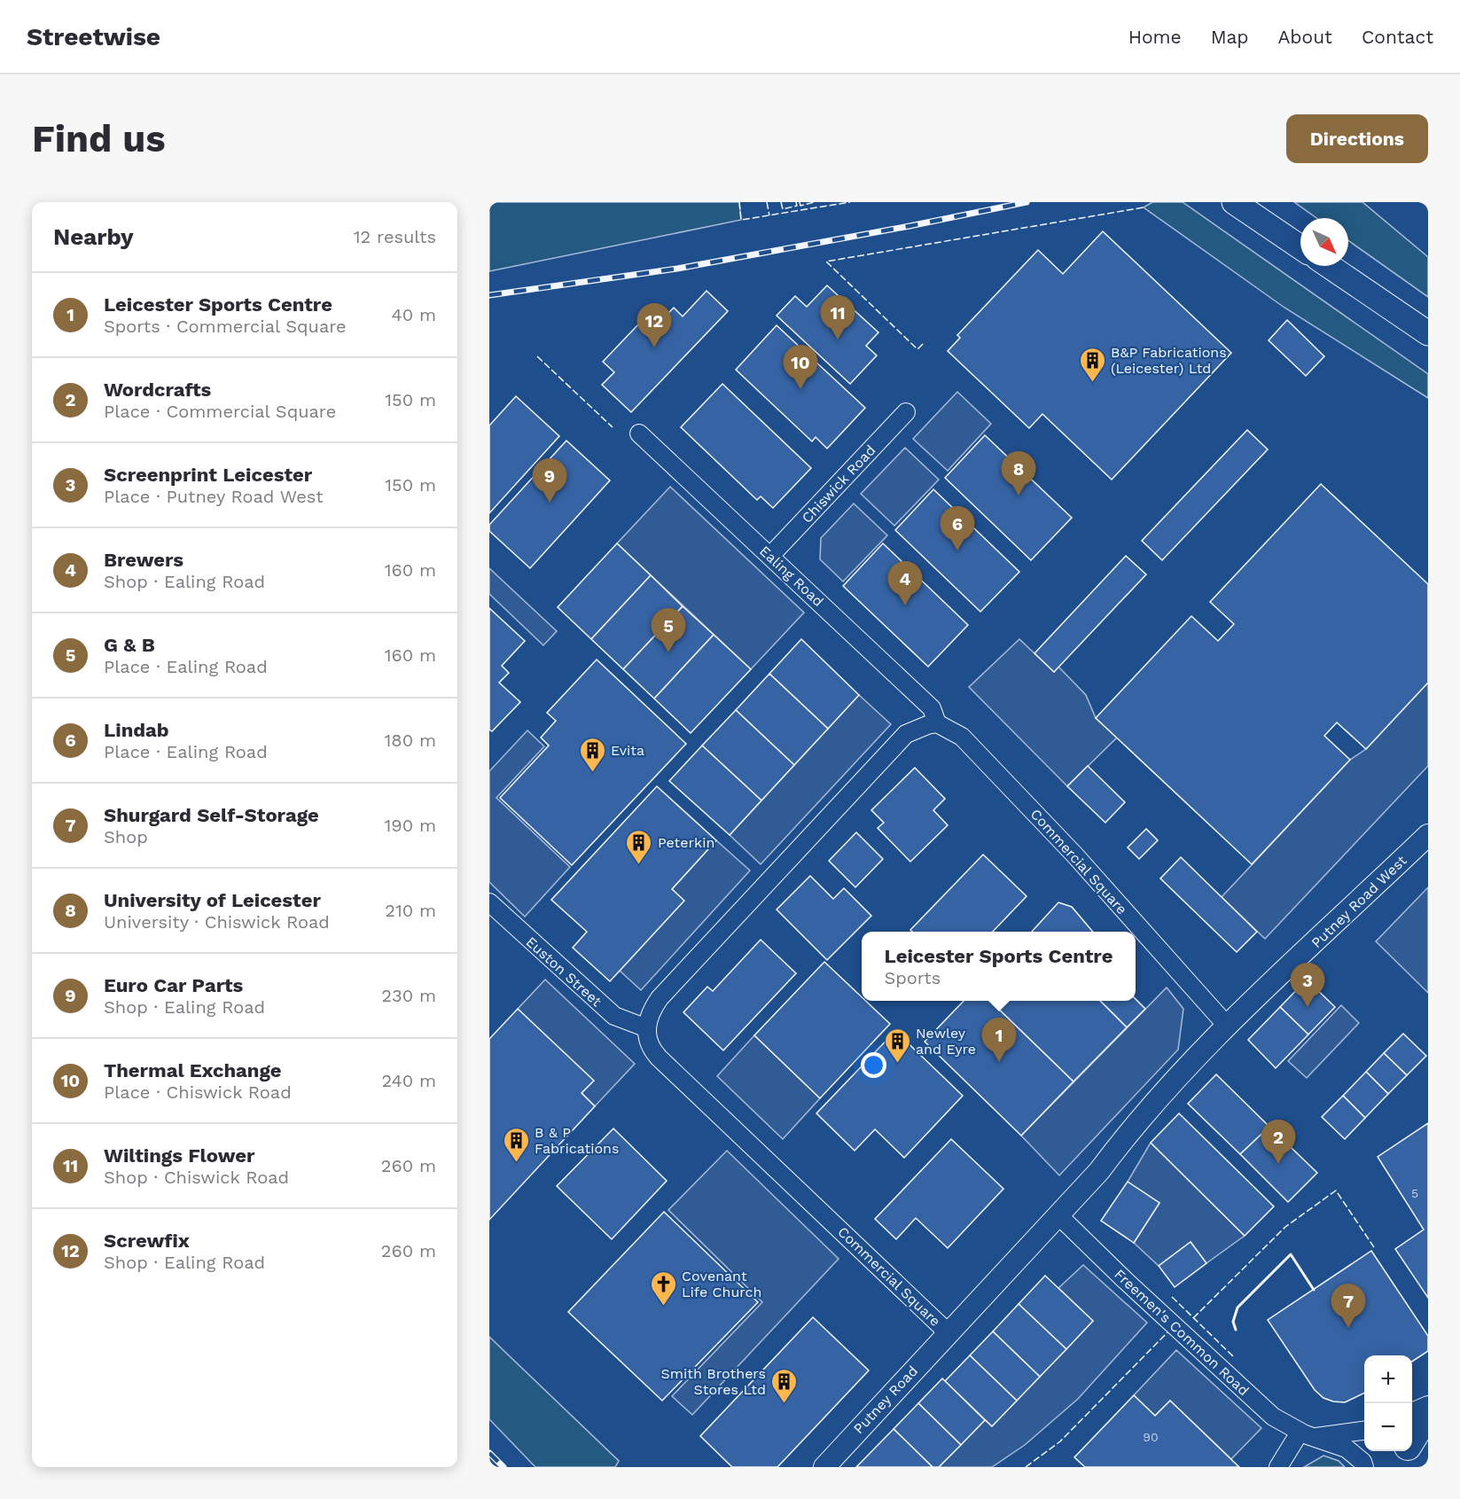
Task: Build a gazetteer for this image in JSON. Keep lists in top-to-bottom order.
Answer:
{
  "streets": {
    "street": [
      "Chiswick Road",
      "Ealing Road",
      "Commercial Square",
      "Putney Road West",
      "Euston Street",
      "Freemen's Common Road",
      "Putney Road"
    ]
  },
  "crossings": [
    ["Chiswick Road", "Ealing Road"],
    ["Ealing Road", "Commercial Square"],
    ["Commercial Square", "Putney Road West"],
    ["Commercial Square", "Euston Street"],
    ["Commercial Square", "Freemen's Common Road"],
    ["Commercial Square", "Putney Road"]
  ],
  "places": {
    "building": [
      "B&P Fabrications (Leicester) Ltd",
      "Evita",
      "Peterkin",
      "Newley and Eyre",
      "B & P Fabrications",
      "Smith Brothers Stores Ltd"
    ],
    "church": ["Covenant Life Church"]
  },
  "house_numbers": ["5", "90"],
  "north": "bottom right",
  "page": {
    "header": "Streetwise",
    "nav": [
      "Home",
      "Map",
      "About",
      "Contact"
    ],
    "buttons": "Directions",
    "title": "Find us",
    "heading": ["Nearby", "12 results"],
    "list": [
      {
        "mark": "1",
        "name": "Leicester Sports Centre",
        "note": "Sports · Commercial Square",
        "value": "40 m"
      },
      {
        "mark": "2",
        "name": "Wordcrafts",
        "note": "Place · Commercial Square",
        "value": "150 m"
      },
      {
        "mark": "3",
        "name": "Screenprint Leicester",
        "note": "Place · Putney Road West",
        "value": "150 m"
      },
      {
        "mark": "4",
        "name": "Brewers",
        "note": "Shop · Ealing Road",
        "value": "160 m"
      },
      {
        "mark": "5",
        "name": "G & B",
        "note": "Place · Ealing Road",
        "value": "160 m"
      },
      {
        "mark": "6",
        "name": "Lindab",
        "note": "Place · Ealing Road",
        "value": "180 m"
      },
      {
        "mark": "7",
        "name": "Shurgard Self-Storage",
        "note": "Shop",
        "value": "190 m"
      },
      {
        "mark": "8",
        "name": "University of Leicester",
        "note": "University · Chiswick Road",
        "value": "210 m"
      },
      {
        "mark": "9",
        "name": "Euro Car Parts",
        "note": "Shop · Ealing Road",
        "value": "230 m"
      },
      {
        "mark": "10",
        "name": "Thermal Exchange",
        "note": "Place · Chiswick Road",
        "value": "240 m"
      },
      {
        "mark": "11",
        "name": "Wiltings Flower",
        "note": "Shop · Chiswick Road",
        "value": "260 m"
      },
      {
        "mark": "12",
        "name": "Screwfix",
        "note": "Shop · Ealing Road",
        "value": "260 m"
      }
    ],
    "pins": [
      "11",
      "12",
      "10",
      "8",
      "9",
      "6",
      "4",
      "5",
      "3",
      "1",
      "2",
      "7"
    ],
    "popup": ["Leicester Sports Centre", "Sports"],
    "map_buttons": ["+", "−"]
  }
}
